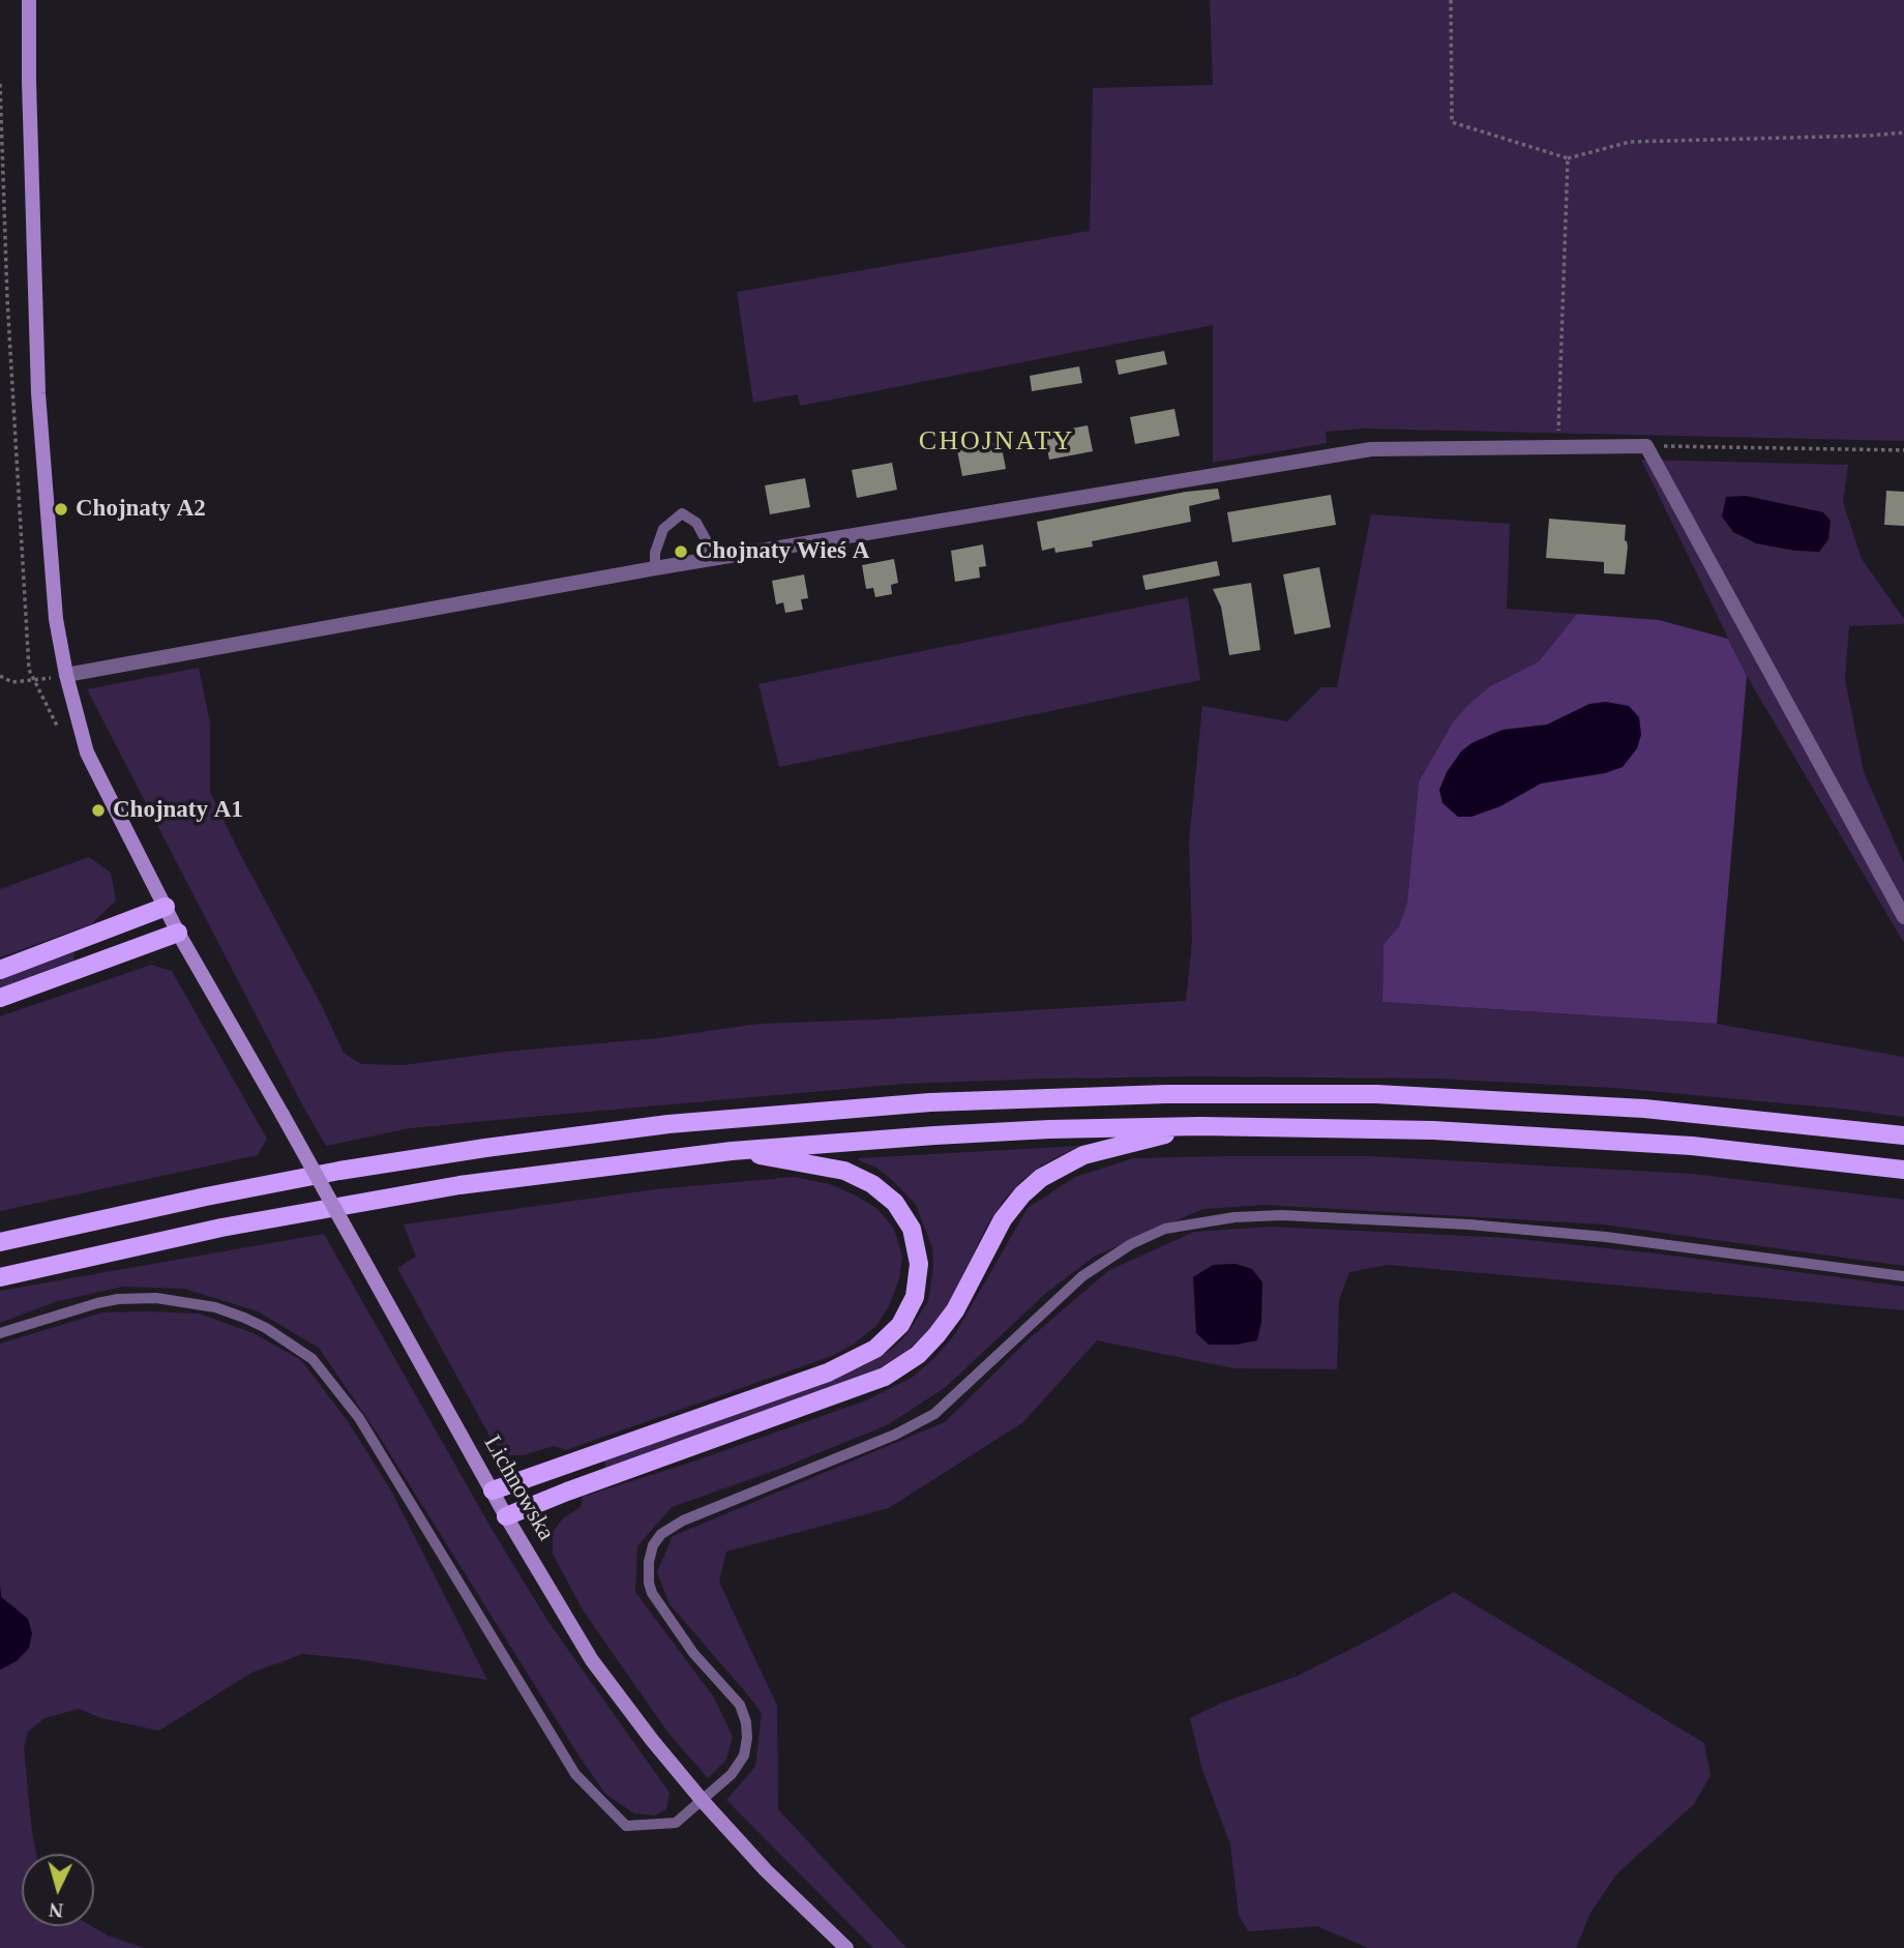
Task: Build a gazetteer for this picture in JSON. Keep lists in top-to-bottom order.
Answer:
{
  "streets": {
    "street": ["Lichnowska"]
  },
  "districts": ["CHOJNATY"],
  "places": ["Chojnaty A2", "Chojnaty Wieś A", "Chojnaty A1"],
  "north": "bottom"
}
